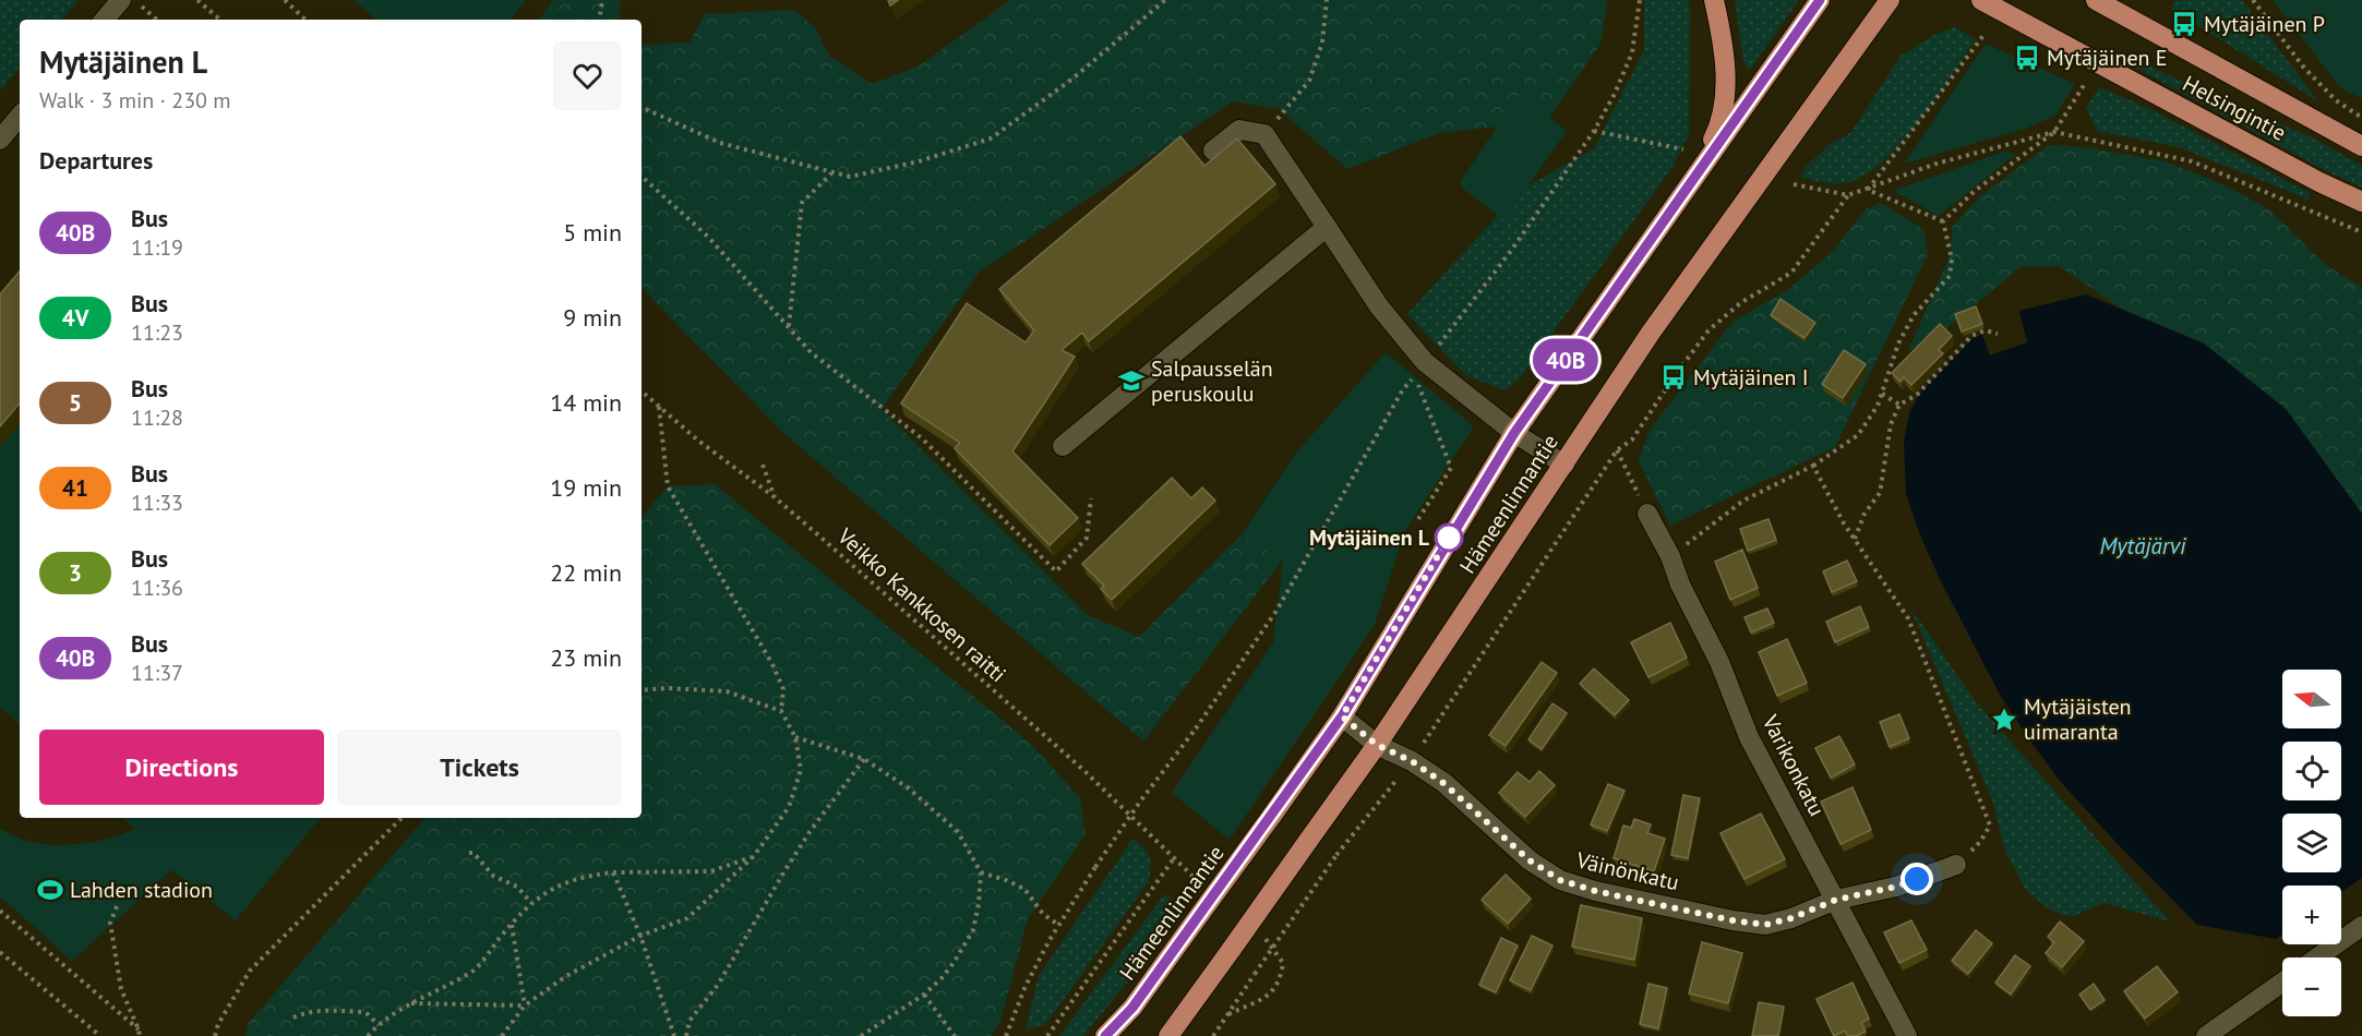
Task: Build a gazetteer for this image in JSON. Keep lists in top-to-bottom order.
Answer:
{
  "streets": {
    "main road": ["Helsingintie", "Hämeenlinnantie"],
    "street": ["Varikonkatu", "Väinönkatu"],
    "path": ["Veikko Kankkosen raitti"]
  },
  "crossings": [
    ["Hämeenlinnantie", "Veikko Kankkosen raitti"],
    ["Hämeenlinnantie", "Väinönkatu"],
    ["Varikonkatu", "Väinönkatu"]
  ],
  "water": ["Mytäjärvi"],
  "places": {
    "bus stop": ["Mytäjäinen P", "Mytäjäinen E", "Mytäjäinen I"],
    "school or university": ["Salpausselän peruskoulu"],
    "other": ["Mytäjäinen L"],
    "place": ["Mytäjäisten uimaranta"],
    "sports": ["Lahden stadion"]
  },
  "lines": ["bus line 40B"],
  "north": "left",
  "page": {
    "on_map": "40B",
    "heading": [
      ["Mytäjäinen L", "Walk · 3 min · 230 m"],
      "Departures"
    ],
    "list": [
      {
        "mark": "40B",
        "name": "Bus",
        "note": "11:19",
        "value": "5 min"
      },
      {
        "mark": "4V",
        "name": "Bus",
        "note": "11:23",
        "value": "9 min"
      },
      {
        "mark": "5",
        "name": "Bus",
        "note": "11:28",
        "value": "14 min"
      },
      {
        "mark": "41",
        "name": "Bus",
        "note": "11:33",
        "value": "19 min"
      },
      {
        "mark": "3",
        "name": "Bus",
        "note": "11:36",
        "value": "22 min"
      },
      {
        "mark": "40B",
        "name": "Bus",
        "note": "11:37",
        "value": "23 min"
      }
    ],
    "map_buttons": ["+", "−"],
    "buttons": ["Directions", "Tickets"]
  }
}
